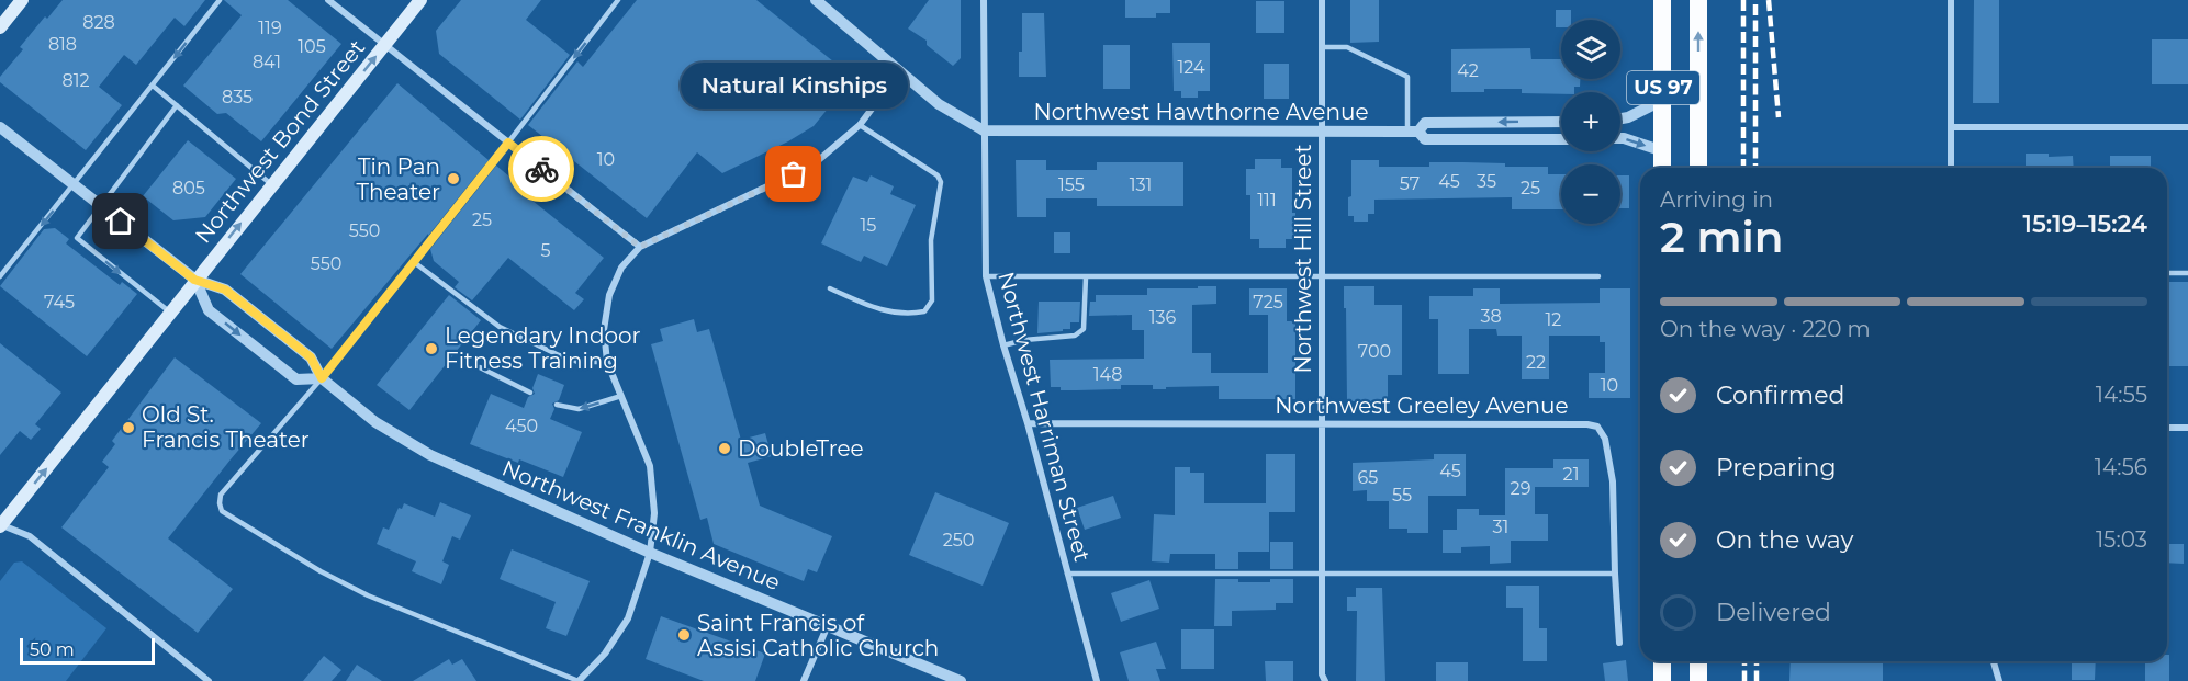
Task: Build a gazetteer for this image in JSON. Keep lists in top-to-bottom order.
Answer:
{
  "streets": {
    "highway": ["US 97"],
    "main road": ["Northwest Bond Street"],
    "street": [
      "Northwest Hawthorne Avenue",
      "Northwest Hill Street",
      "Northwest Greeley Avenue",
      "Northwest Harriman Street",
      "Northwest Franklin Avenue"
    ]
  },
  "crossings": [
    ["Northwest Hawthorne Avenue", "Northwest Hill Street"],
    ["Northwest Hawthorne Avenue", "Northwest Harriman Street"],
    ["Northwest Bond Street", "Northwest Franklin Avenue"],
    ["Northwest Hill Street", "Northwest Greeley Avenue"],
    ["Northwest Greeley Avenue", "Northwest Harriman Street"]
  ],
  "one_way": ["Northwest Bond Street"],
  "places": [
    "Natural Kinships",
    "Tin Pan Theater",
    "Legendary Indoor Fitness Training",
    "Old St. Francis Theater",
    "DoubleTree",
    "Saint Francis of Assisi Catholic Church"
  ],
  "house_numbers": [
    "828",
    "119",
    "818",
    "105",
    "841",
    "124",
    "42",
    "812",
    "835",
    "10",
    "45",
    "35",
    "57",
    "155",
    "131",
    "805",
    "25",
    "111",
    "25",
    "15",
    "550",
    "5",
    "550",
    "745",
    "725",
    "38",
    "136",
    "12",
    "700",
    "22",
    "148",
    "10",
    "450",
    "45",
    "21",
    "65",
    "29",
    "55",
    "31",
    "250"
  ],
  "scale_bar": "50 m",
  "page": {
    "map_buttons": ["+", "−"],
    "bubble": "Natural Kinships",
    "heading": ["2 min", "Arriving in", "15:19–15:24"],
    "bar": "On the way · 220 m",
    "list": [
      ["Confirmed", "14:55"],
      ["Preparing", "14:56"],
      ["On the way", "15:03"],
      "Delivered"
    ],
    "scale": "50 m"
  }
}
